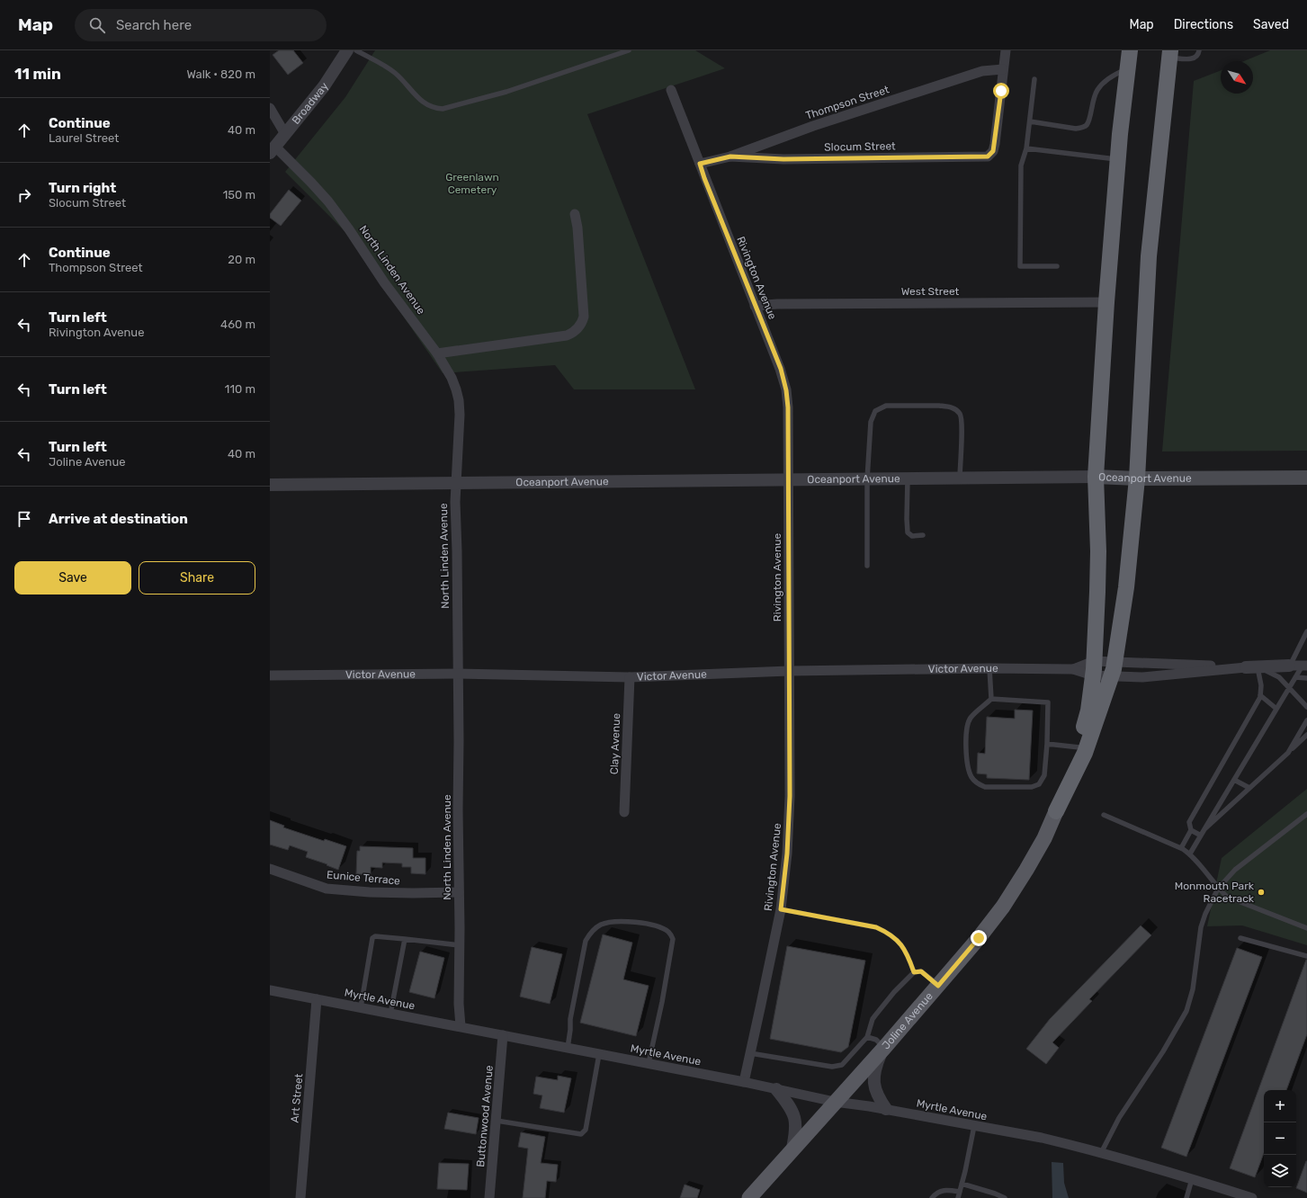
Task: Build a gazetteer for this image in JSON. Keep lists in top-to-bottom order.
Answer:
{
  "streets": {
    "main road": ["Oceanport Avenue", "Joline Avenue"],
    "street": [
      "Broadway",
      "Thompson Street",
      "Slocum Street",
      "North Linden Avenue",
      "Rivington Avenue",
      "West Street",
      "Victor Avenue",
      "Clay Avenue",
      "Eunice Terrace",
      "Myrtle Avenue",
      "Art Street",
      "Buttonwood Avenue"
    ]
  },
  "crossings": [
    ["Broadway", "North Linden Avenue"],
    ["Thompson Street", "Slocum Street"],
    ["Thompson Street", "Rivington Avenue"],
    ["North Linden Avenue", "Oceanport Avenue"],
    ["North Linden Avenue", "Victor Avenue"],
    ["North Linden Avenue", "Eunice Terrace"],
    ["North Linden Avenue", "Myrtle Avenue"],
    ["Rivington Avenue", "West Street"],
    ["Rivington Avenue", "Oceanport Avenue"],
    ["Rivington Avenue", "Victor Avenue"],
    ["Rivington Avenue", "Myrtle Avenue"],
    ["Victor Avenue", "Clay Avenue"],
    ["Myrtle Avenue", "Joline Avenue"],
    ["Myrtle Avenue", "Art Street"],
    ["Myrtle Avenue", "Buttonwood Avenue"]
  ],
  "parks": ["Greenlawn Cemetery"],
  "places": ["Monmouth Park Racetrack"],
  "north": "bottom right",
  "page": {
    "header": "Map",
    "search": "Search here",
    "nav": ["Map", "Directions", "Saved"],
    "heading": ["11 min", "Walk · 820 m"],
    "list": [
      ["Continue", "Laurel Street", "40 m"],
      ["Turn right", "Slocum Street", "150 m"],
      ["Continue", "Thompson Street", "20 m"],
      ["Turn left", "Rivington Avenue", "460 m"],
      ["Turn left", "110 m"],
      ["Turn left", "Joline Avenue", "40 m"],
      "Arrive at destination"
    ],
    "buttons": ["Save", "Share"],
    "map_buttons": ["+", "−"]
  }
}
